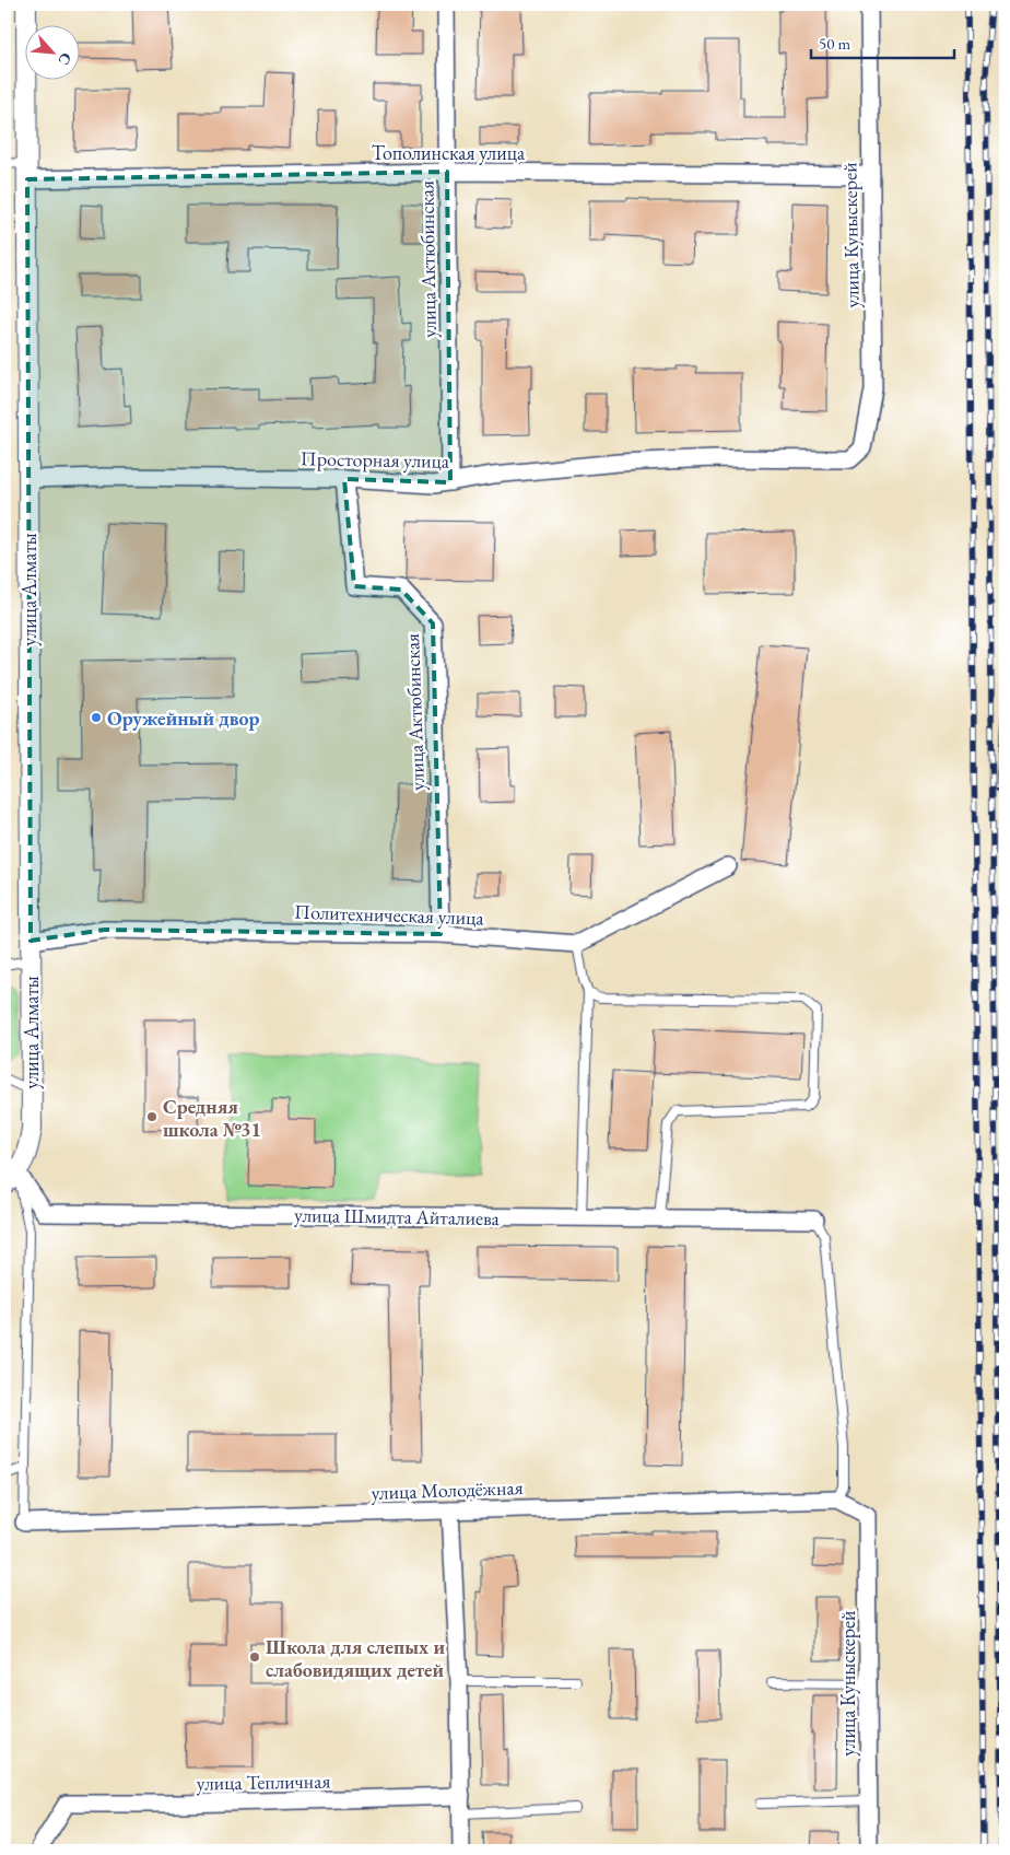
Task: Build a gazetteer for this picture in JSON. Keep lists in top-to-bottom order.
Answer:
{
  "streets": {
    "street": [
      "Тополинская улица",
      "улица Куныскерей",
      "улица Актюбинская",
      "Просторная улица",
      "улица Алматы",
      "Политехническая улица",
      "улица Шмидта Айталиева",
      "улица Молодёжная",
      "улица Тепличная"
    ]
  },
  "crossings": [
    ["Тополинская улица", "улица Куныскерей"],
    ["Тополинская улица", "улица Актюбинская"],
    ["Тополинская улица", "улица Алматы"],
    ["улица Куныскерей", "Просторная улица"],
    ["улица Куныскерей", "улица Молодёжная"],
    ["улица Актюбинская", "Просторная улица"],
    ["улица Актюбинская", "Политехническая улица"],
    ["Просторная улица", "улица Алматы"],
    ["улица Алматы", "Политехническая улица"],
    ["улица Алматы", "улица Шмидта Айталиева"]
  ],
  "places": ["Оружейный двор", "Средняя школа №31", "Школа для слепых и слабовидящих детей"],
  "scale_bar": "50 m",
  "north": "bottom right"
}
